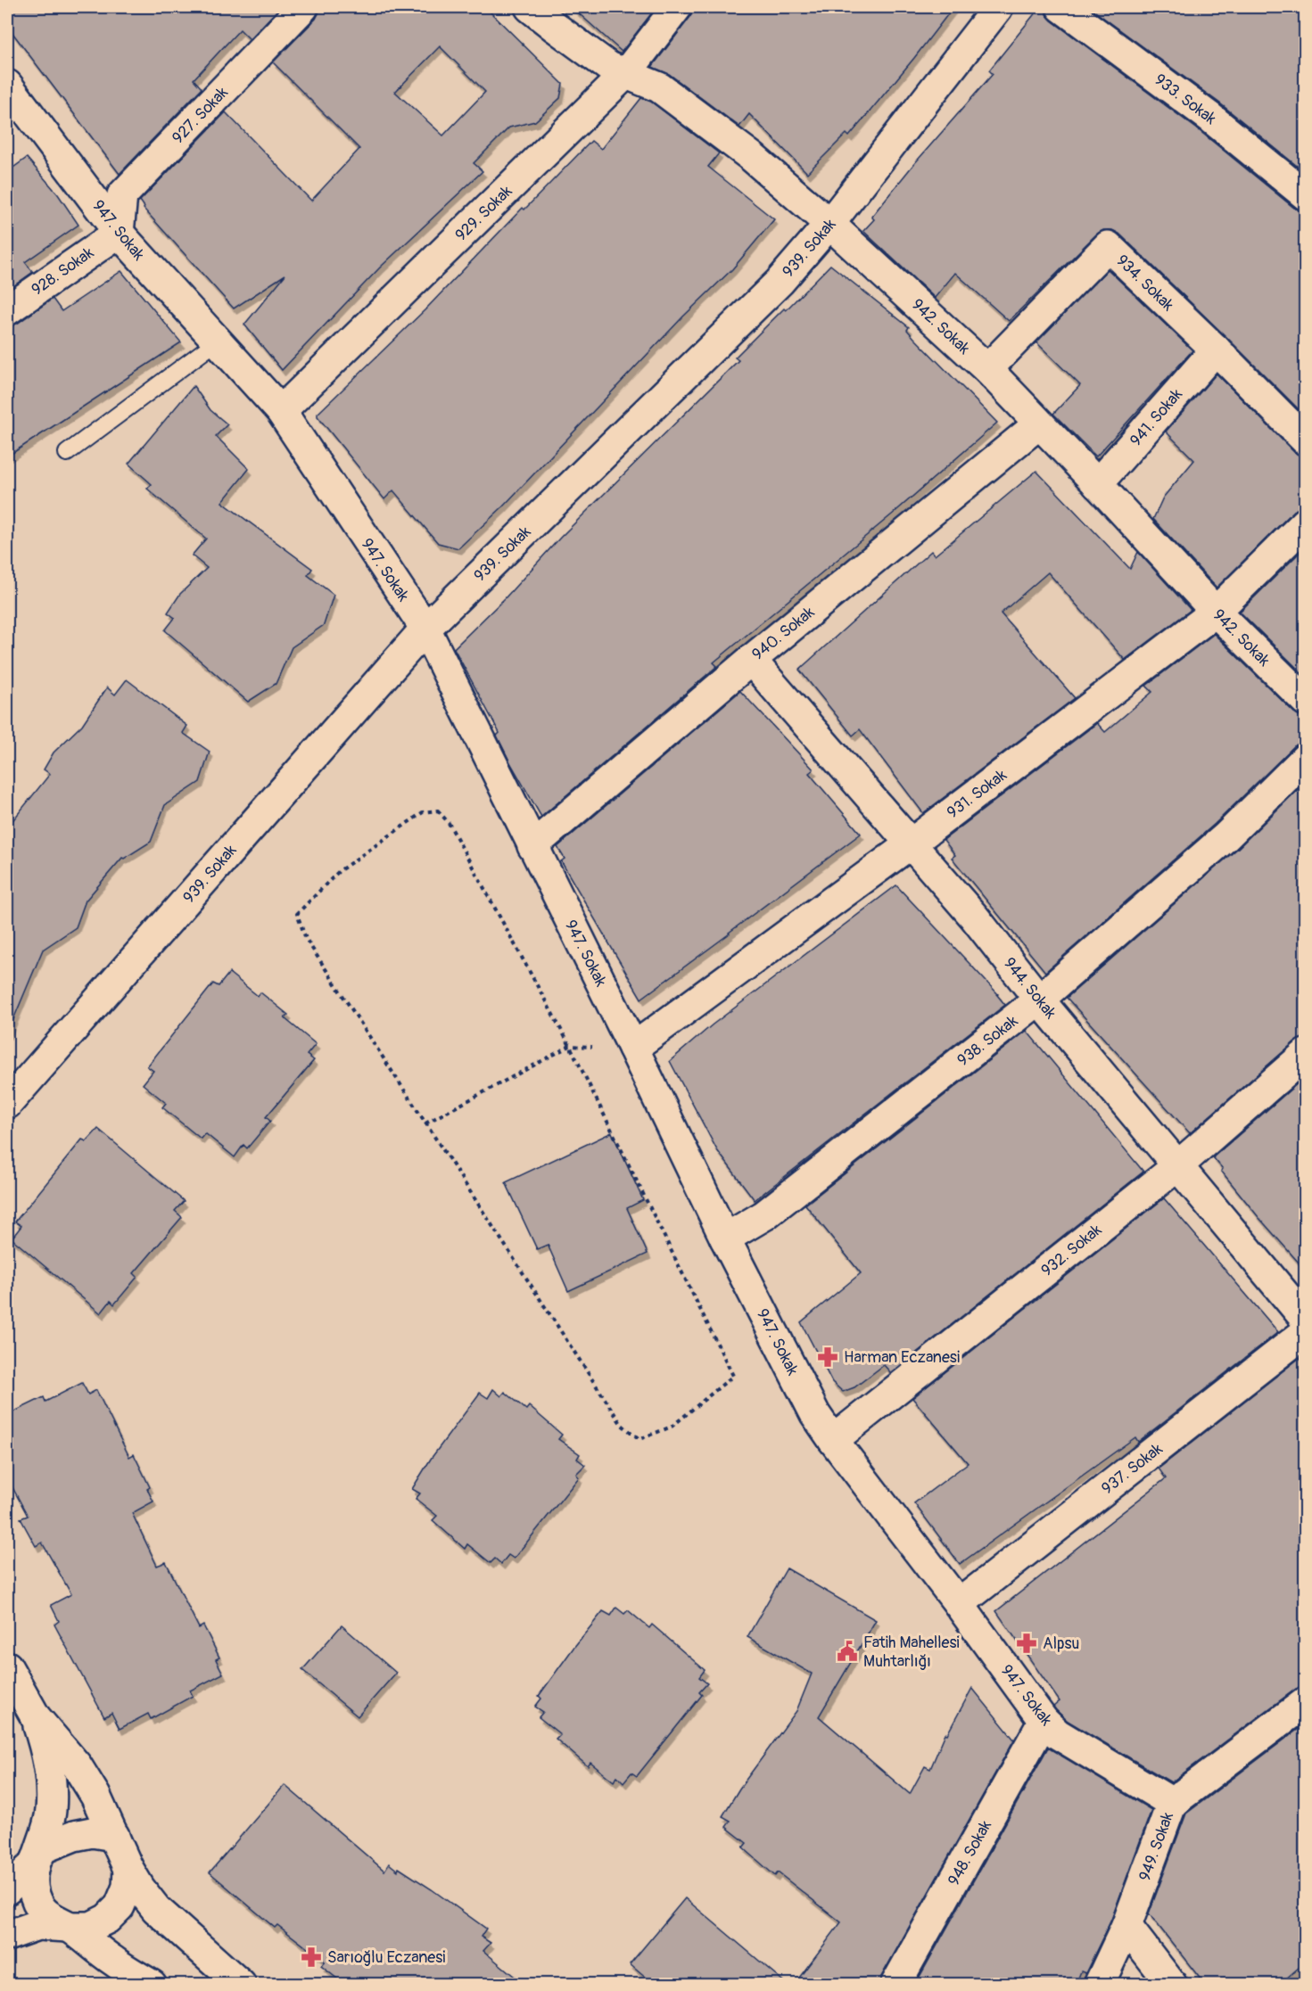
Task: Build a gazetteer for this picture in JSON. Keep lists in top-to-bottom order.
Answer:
{
  "streets": {
    "street": [
      "933. Sokak",
      "927. Sokak",
      "929. Sokak",
      "947. Sokak",
      "939. Sokak",
      "928. Sokak",
      "934. Sokak",
      "942. Sokak",
      "941. Sokak",
      "940. Sokak",
      "931. Sokak",
      "944. Sokak",
      "938. Sokak",
      "932. Sokak",
      "937. Sokak",
      "949. Sokak",
      "948. Sokak"
    ]
  },
  "crossings": [
    ["927. Sokak", "947. Sokak"],
    ["927. Sokak", "928. Sokak"],
    ["929. Sokak", "947. Sokak"],
    ["929. Sokak", "942. Sokak"],
    ["947. Sokak", "939. Sokak"],
    ["947. Sokak", "928. Sokak"],
    ["947. Sokak", "940. Sokak"],
    ["947. Sokak", "931. Sokak"],
    ["947. Sokak", "938. Sokak"],
    ["947. Sokak", "932. Sokak"],
    ["947. Sokak", "937. Sokak"],
    ["947. Sokak", "949. Sokak"],
    ["947. Sokak", "948. Sokak"],
    ["939. Sokak", "942. Sokak"],
    ["934. Sokak", "942. Sokak"],
    ["934. Sokak", "941. Sokak"],
    ["942. Sokak", "941. Sokak"],
    ["942. Sokak", "940. Sokak"],
    ["942. Sokak", "931. Sokak"],
    ["940. Sokak", "944. Sokak"],
    ["931. Sokak", "944. Sokak"],
    ["944. Sokak", "938. Sokak"],
    ["944. Sokak", "932. Sokak"]
  ],
  "places": {
    "pharmacy": ["Harman Eczanesi", "Alpsu", "Sarıoğlu Eczanesi"],
    "public building": ["Fatih Mahellesi Muhtarlığı"]
  }
}
